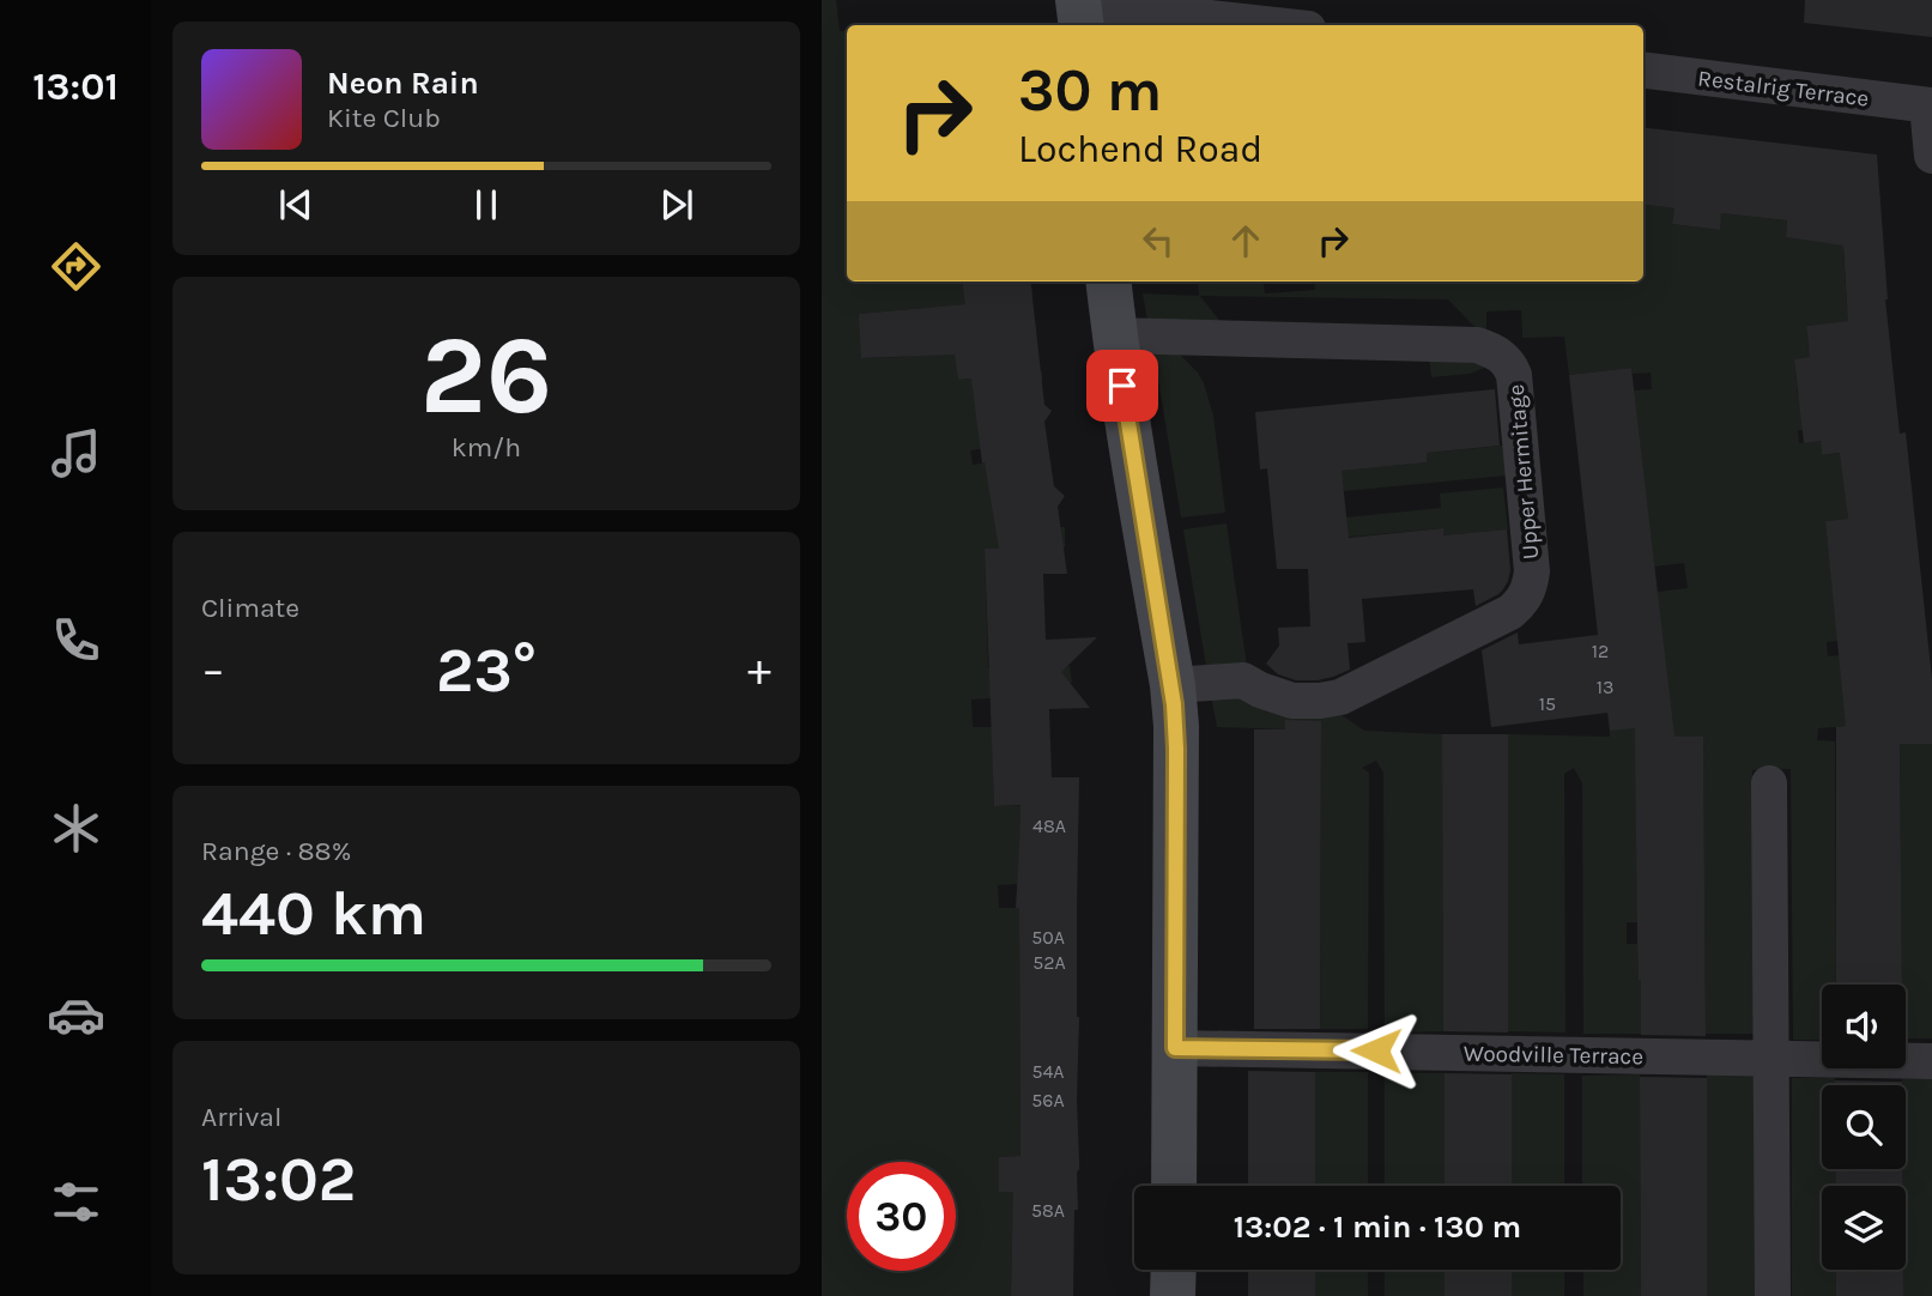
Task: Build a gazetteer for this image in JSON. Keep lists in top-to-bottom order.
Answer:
{
  "streets": {
    "street": ["Restalrig Terrace", "Upper Hermitage", "Woodville Terrace"]
  },
  "house_numbers": [
    "12",
    "13",
    "15",
    "48A",
    "50A",
    "52A",
    "54A",
    "56A",
    "58A"
  ],
  "page": {
    "tabs": "13:01",
    "turn": ["30 m", "Lochend Road"],
    "song": ["Neon Rain", "Kite Club"],
    "tile": [
      ["26", "km/h"],
      "Climate",
      ["Range · 88%", "440 km"],
      ["Arrival", "13:02"]
    ],
    "heat": ["−", "23°", "+"],
    "limit": "30",
    "trip": "13:02 · 1 min · 130 m"
  }
}
